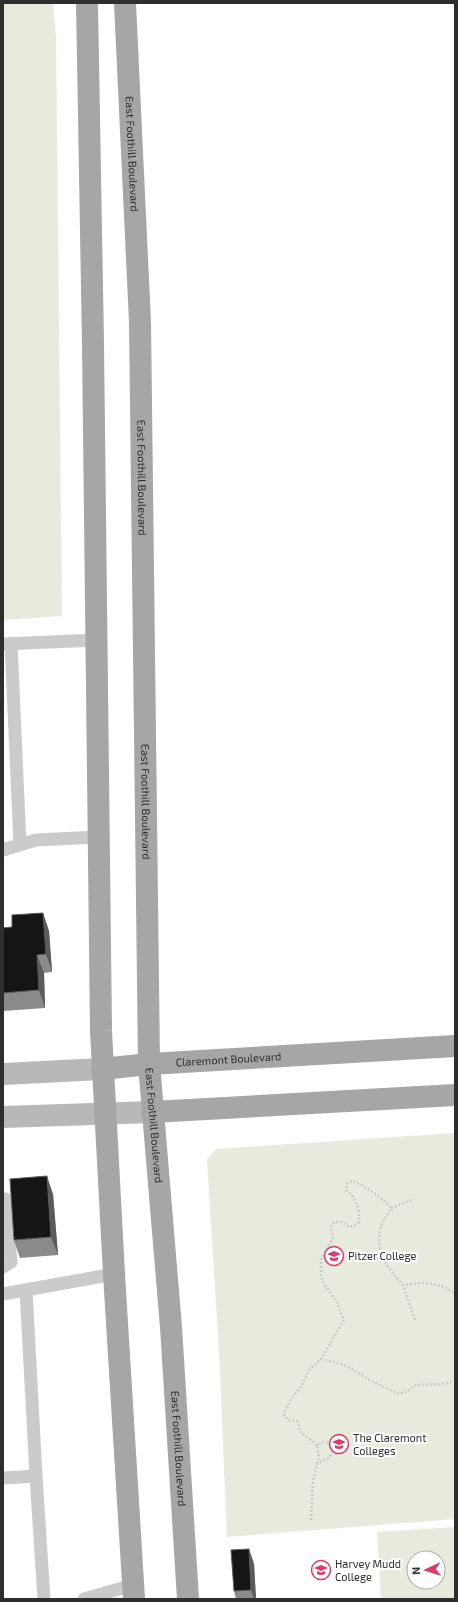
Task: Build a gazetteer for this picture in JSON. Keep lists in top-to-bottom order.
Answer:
{
  "streets": {
    "main road": ["East Foothill Boulevard", "Claremont Boulevard"]
  },
  "crossings": [
    ["East Foothill Boulevard", "Claremont Boulevard"]
  ],
  "places": {
    "school or university": ["Pitzer College", "The Claremont Colleges", "Harvey Mudd College"]
  },
  "north": "left"
}
